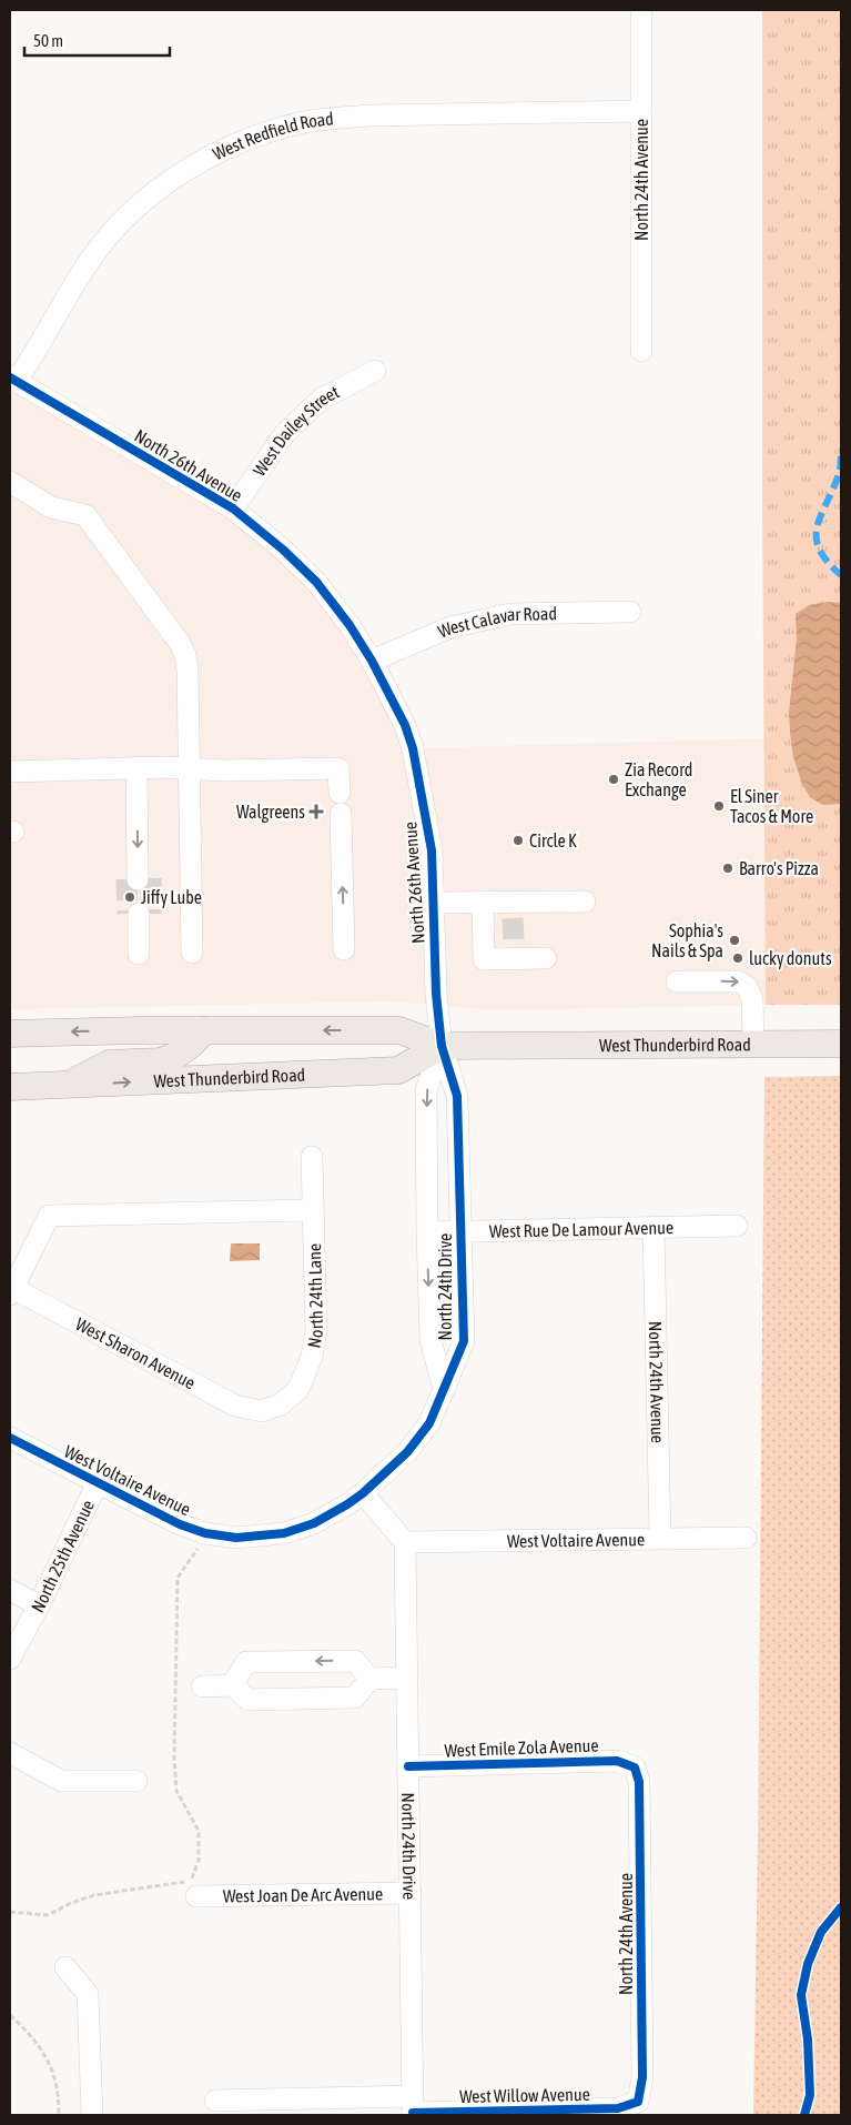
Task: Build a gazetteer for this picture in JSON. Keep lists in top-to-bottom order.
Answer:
{
  "streets": {
    "main road": ["West Thunderbird Road"],
    "street": [
      "West Redfield Road",
      "North 24th Avenue",
      "West Dailey Street",
      "North 26th Avenue",
      "West Calavar Road",
      "West Rue De Lamour Avenue",
      "North 24th Drive",
      "North 24th Lane",
      "West Sharon Avenue",
      "West Voltaire Avenue",
      "North 25th Avenue",
      "West Emile Zola Avenue",
      "West Joan De Arc Avenue",
      "West Willow Avenue"
    ]
  },
  "crossings": [
    ["West Redfield Road", "North 24th Avenue"],
    ["West Redfield Road", "North 26th Avenue"],
    ["North 24th Avenue", "West Rue De Lamour Avenue"],
    ["North 24th Avenue", "West Voltaire Avenue"],
    ["North 24th Avenue", "West Emile Zola Avenue"],
    ["North 24th Avenue", "West Willow Avenue"],
    ["West Dailey Street", "North 26th Avenue"],
    ["North 26th Avenue", "West Calavar Road"],
    ["North 26th Avenue", "West Thunderbird Road"],
    ["North 26th Avenue", "North 24th Drive"],
    ["West Thunderbird Road", "North 24th Drive"],
    ["West Rue De Lamour Avenue", "North 24th Drive"],
    ["North 24th Drive", "West Voltaire Avenue"],
    ["North 24th Drive", "West Emile Zola Avenue"],
    ["North 24th Drive", "West Joan De Arc Avenue"],
    ["North 24th Drive", "West Willow Avenue"],
    ["North 24th Lane", "West Sharon Avenue"],
    ["West Voltaire Avenue", "North 25th Avenue"]
  ],
  "places": {
    "other": [
      "Zia Record Exchange",
      "El Siner Tacos & More",
      "Circle K",
      "Barro's Pizza",
      "Jiffy Lube",
      "Sophia's Nails & Spa",
      "lucky donuts"
    ],
    "health": ["Walgreens"]
  },
  "scale_bar": "50 m"
}
